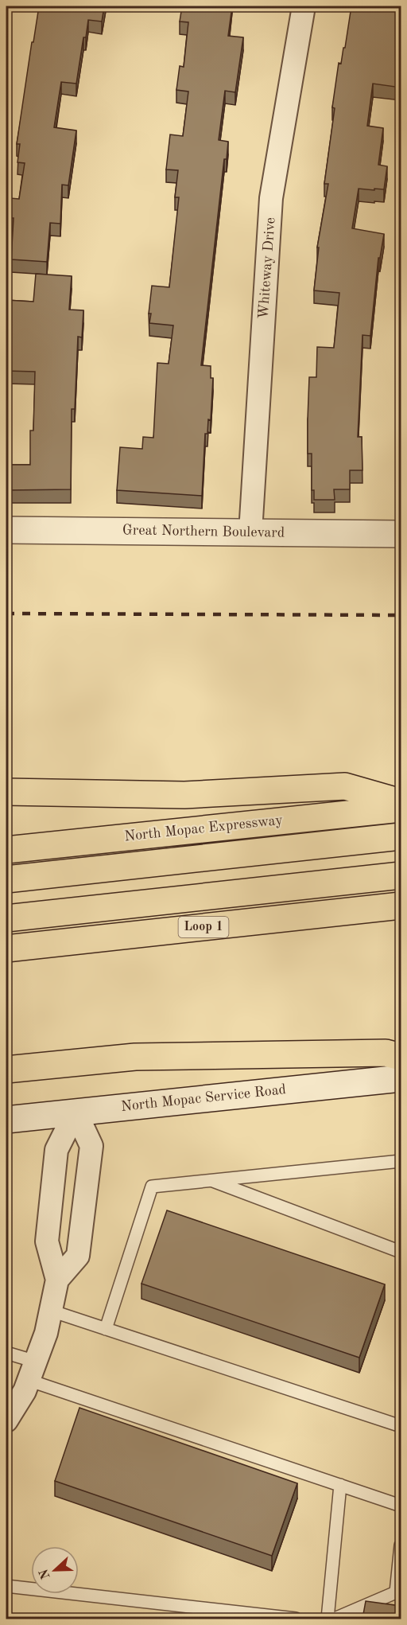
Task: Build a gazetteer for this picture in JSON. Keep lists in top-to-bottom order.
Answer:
{
  "streets": {
    "highway": ["North Mopac Expressway", "Loop 1"],
    "main road": ["Great Northern Boulevard", "North Mopac Service Road"],
    "street": ["Whiteway Drive"]
  },
  "crossings": [
    ["Whiteway Drive", "Great Northern Boulevard"]
  ],
  "north": "left"
}
